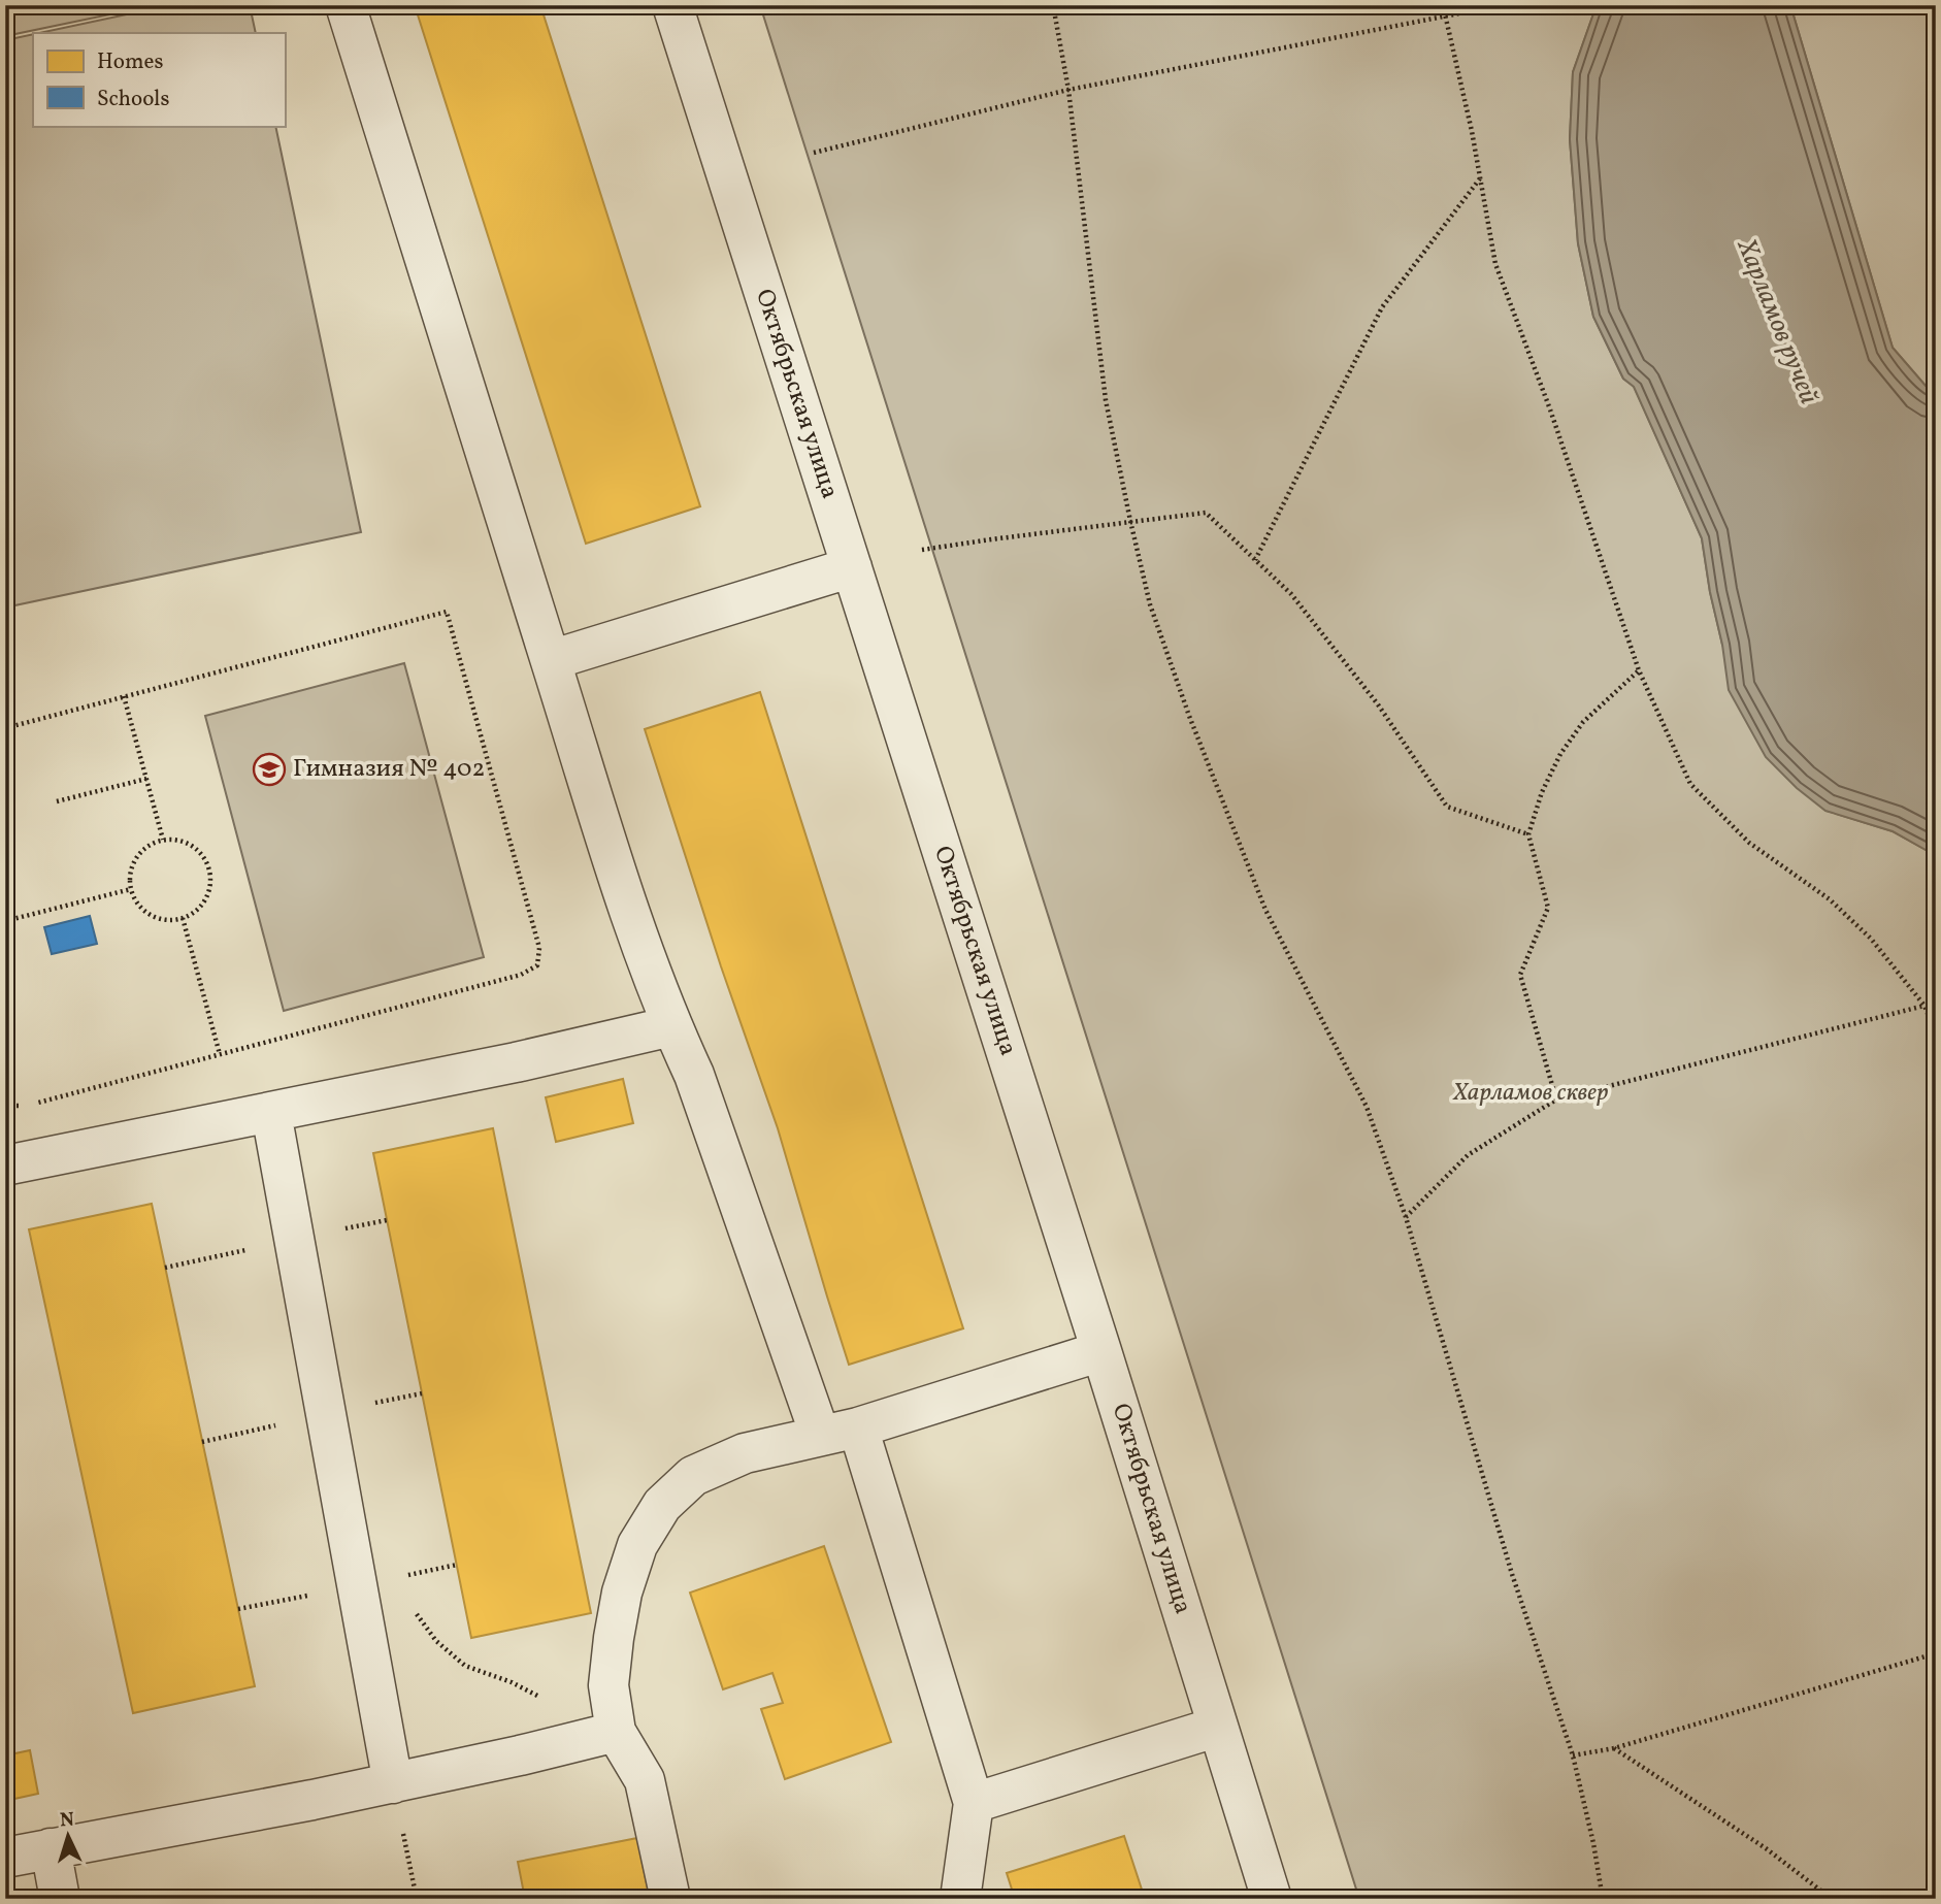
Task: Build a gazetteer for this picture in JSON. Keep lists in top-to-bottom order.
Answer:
{
  "streets": {
    "street": ["Октябрьская улица"]
  },
  "water": ["Харламов ручей"],
  "parks": ["Харламов сквер"],
  "places": {
    "school or university": ["Гимназия № 402"]
  },
  "legend": ["Homes", "Schools"],
  "north": "top"
}
